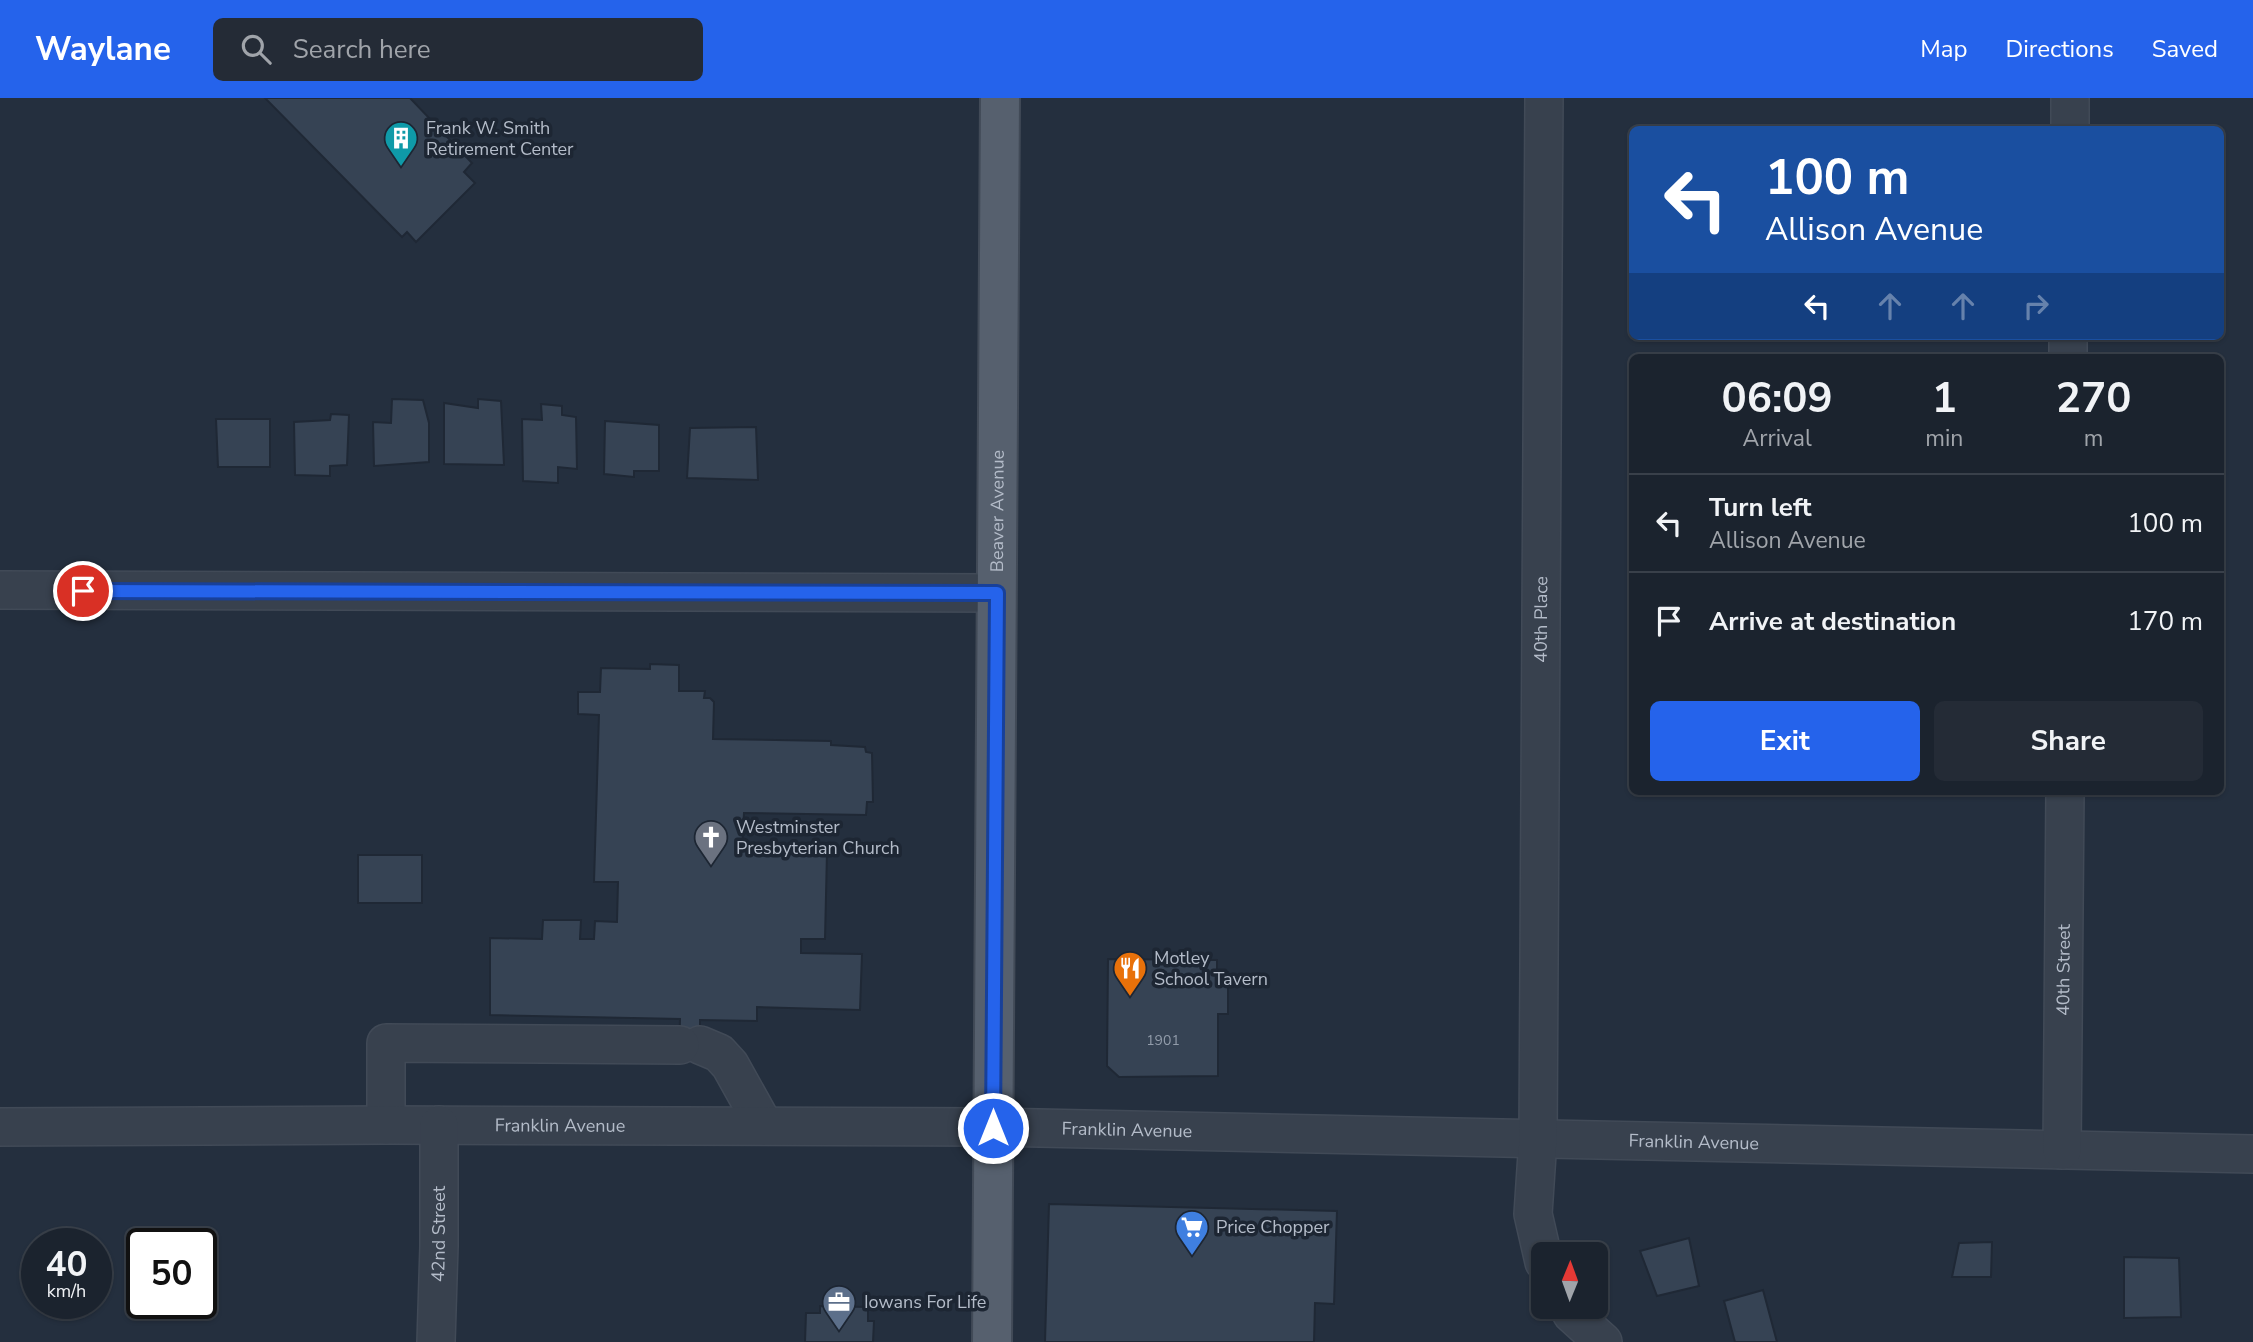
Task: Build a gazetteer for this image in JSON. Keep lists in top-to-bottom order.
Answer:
{
  "streets": {
    "main road": ["Beaver Avenue"],
    "street": [
      "40th Place",
      "40th Street",
      "Franklin Avenue",
      "42nd Street"
    ]
  },
  "crossings": [
    ["Beaver Avenue", "Franklin Avenue"],
    ["40th Place", "Franklin Avenue"],
    ["40th Street", "Franklin Avenue"],
    ["Franklin Avenue", "42nd Street"]
  ],
  "places": {
    "building": ["Frank W. Smith Retirement Center"],
    "church": ["Westminster Presbyterian Church"],
    "restaurant": ["Motley School Tavern"],
    "supermarket": ["Price Chopper"],
    "office": ["Iowans For Life"]
  },
  "house_numbers": ["1901"],
  "north": "top",
  "page": {
    "header": "Waylane",
    "search": "Search here",
    "nav": ["Map", "Directions", "Saved"],
    "turn": ["100 m", "Allison Avenue"],
    "eta": [
      "06:09",
      "Arrival",
      "1",
      "min",
      "270",
      "m"
    ],
    "list": [
      {
        "name": "Turn left",
        "note": "Allison Avenue",
        "value": "100 m"
      },
      {
        "name": "Arrive at destination",
        "value": "170 m"
      }
    ],
    "buttons": ["Exit", "Share"],
    "speed": "40 km/h",
    "limit": "50"
  }
}
